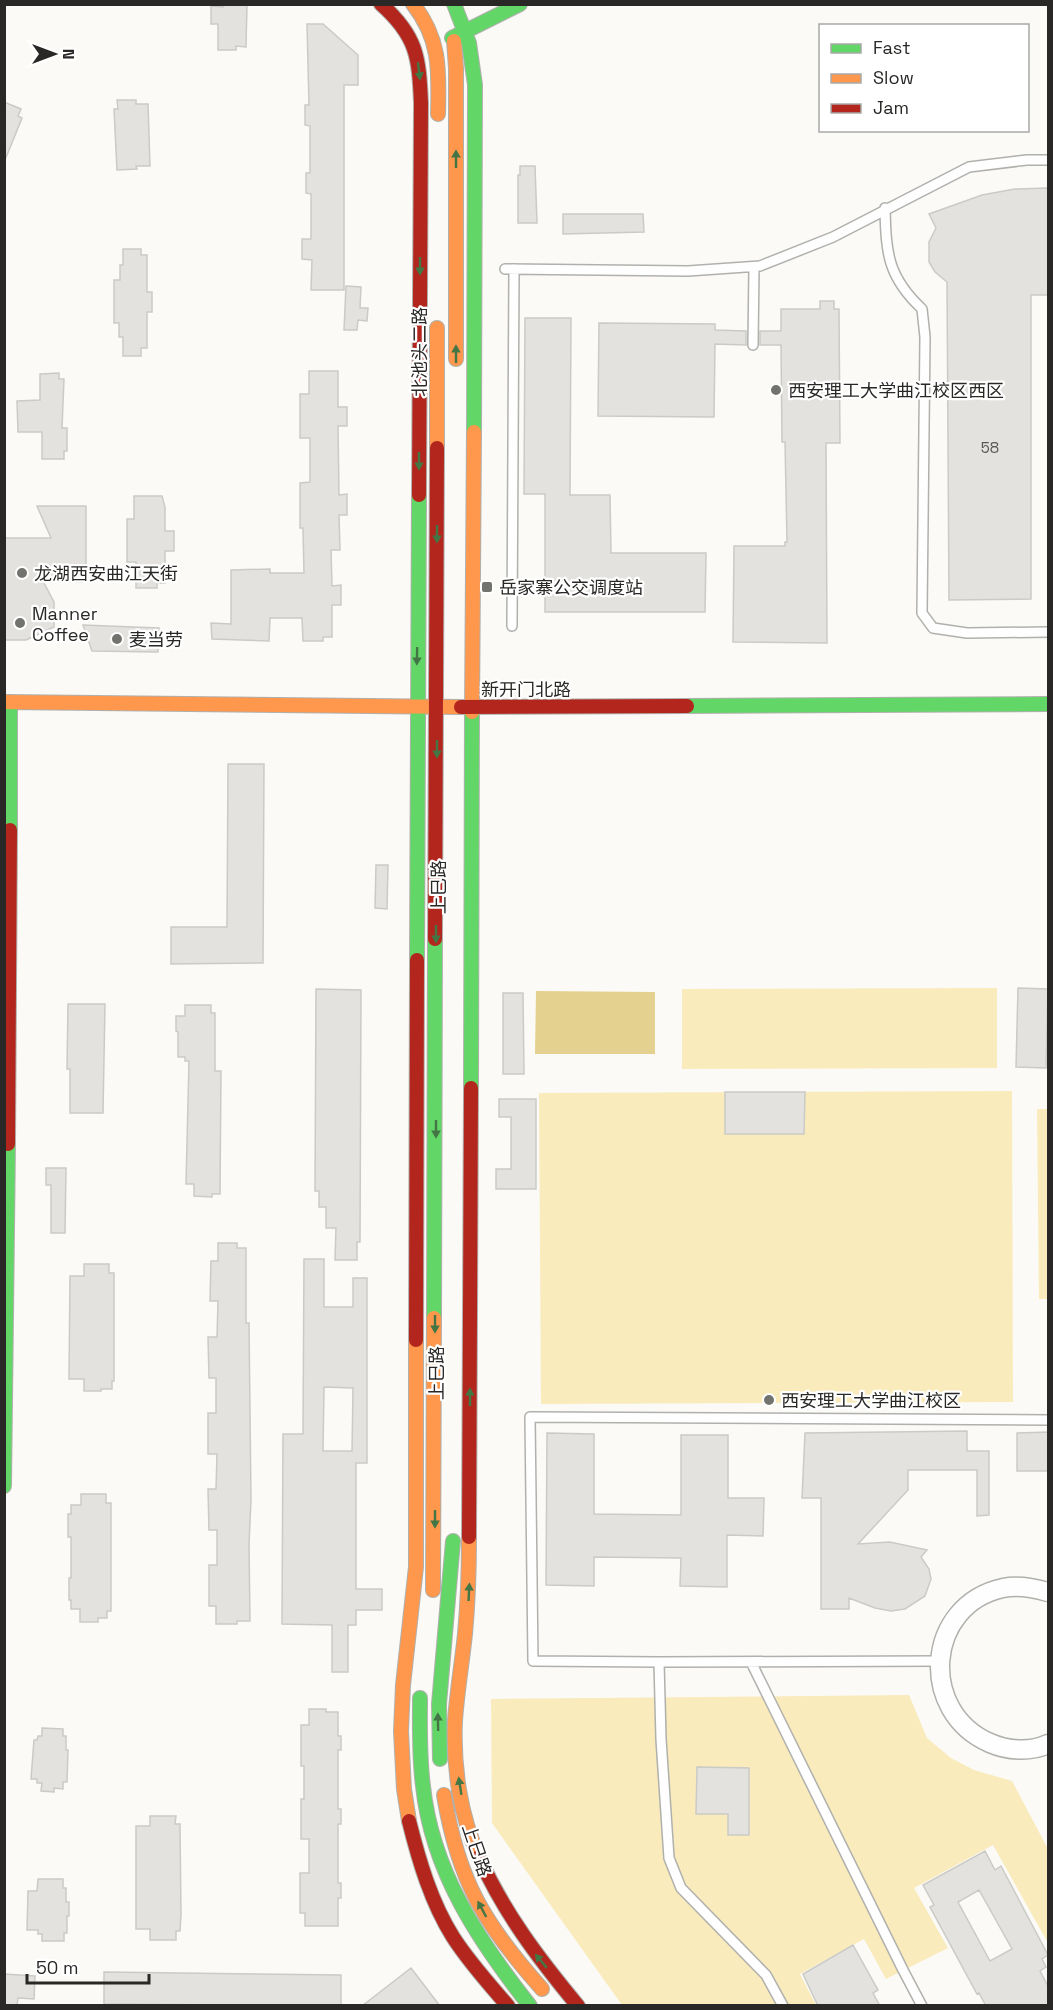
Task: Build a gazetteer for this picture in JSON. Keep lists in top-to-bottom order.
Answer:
{
  "streets": {
    "street": ["北池头二路", "新开门北路", "上巳路"]
  },
  "crossings": [
    ["北池头二路", "新开门北路"],
    ["北池头二路", "上巳路"],
    ["新开门北路", "上巳路"]
  ],
  "places": {
    "other": [
      "西安理工大学曲江校区西区",
      "龙湖西安曲江天街",
      "Manner Coffee",
      "麦当劳",
      "西安理工大学曲江校区"
    ],
    "transit": ["岳家寨公交调度站"]
  },
  "house_numbers": ["58"],
  "legend": ["Fast", "Slow", "Jam"],
  "scale_bar": "50 m",
  "north": "right"
}
